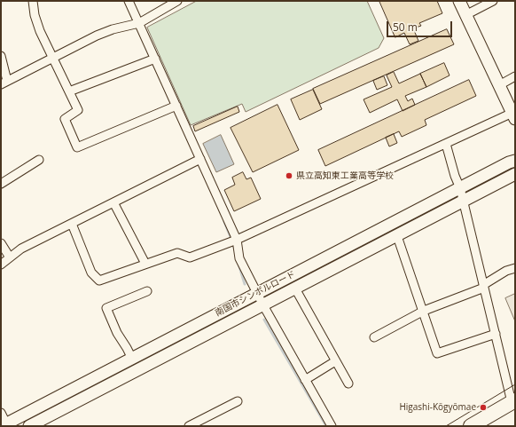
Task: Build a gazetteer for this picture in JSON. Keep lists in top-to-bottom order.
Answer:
{
  "streets": {
    "street": ["南国市シンボルロード"]
  },
  "places": ["県立高知東工業高等学校", "Higashi-Kōgyōmae"],
  "scale_bar": "50 m"
}
